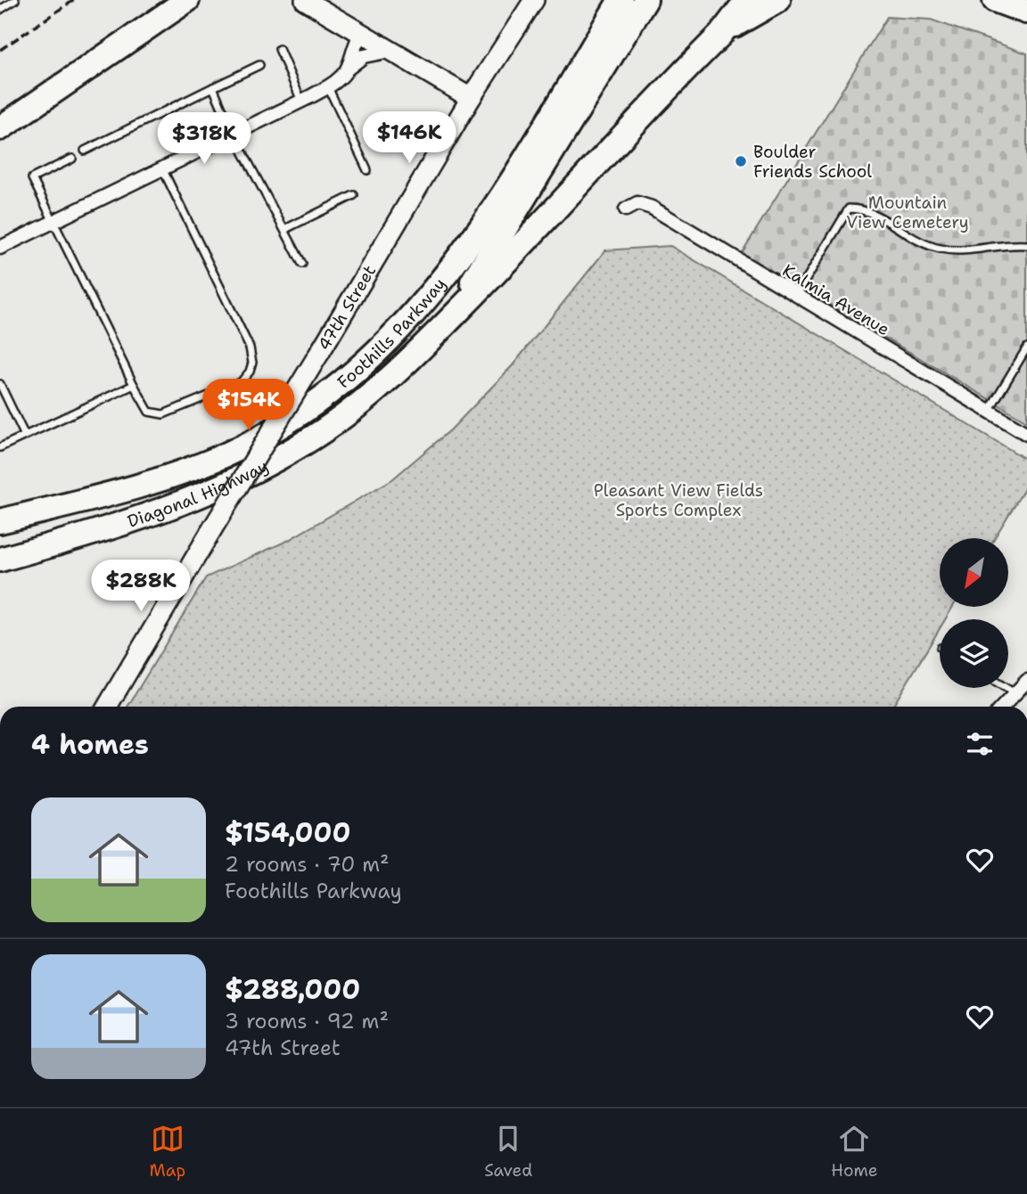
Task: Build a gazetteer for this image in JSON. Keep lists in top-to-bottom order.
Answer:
{
  "streets": {
    "highway": ["Foothills Parkway", "Diagonal Highway"],
    "street": ["Kalmia Avenue", "47th Street"]
  },
  "crossings": [
    ["Foothills Parkway", "Diagonal Highway"]
  ],
  "parks": ["Mountain View Cemetery", "Pleasant View Fields Sports Complex"],
  "places": ["Boulder Friends School"],
  "north": "bottom left",
  "page": {
    "price": [
      "$146K",
      "$318K",
      "$154K",
      "$288K"
    ],
    "heading": "4 homes",
    "list": [
      {
        "name": "$154,000",
        "note": "2 rooms · 70 m² · Foothills Parkway"
      },
      {
        "name": "$288,000",
        "note": "3 rooms · 92 m² · 47th Street"
      }
    ],
    "tabs": ["Map", "Saved", "Home"]
  }
}
